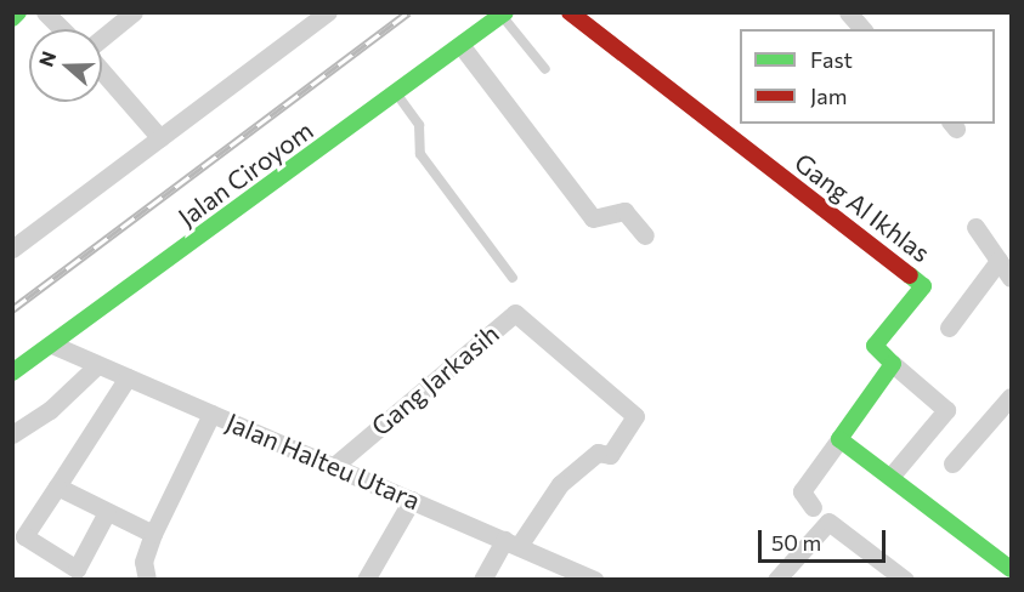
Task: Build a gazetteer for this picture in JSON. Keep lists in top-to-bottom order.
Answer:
{
  "streets": {
    "street": [
      "Jalan Ciroyom",
      "Gang Al Ikhlas",
      "Gang Jarkasih",
      "Jalan Halteu Utara"
    ]
  },
  "crossings": [
    ["Jalan Ciroyom", "Jalan Halteu Utara"],
    ["Gang Jarkasih", "Jalan Halteu Utara"]
  ],
  "legend": ["Fast", "Jam"],
  "scale_bar": "50 m",
  "north": "left"
}
